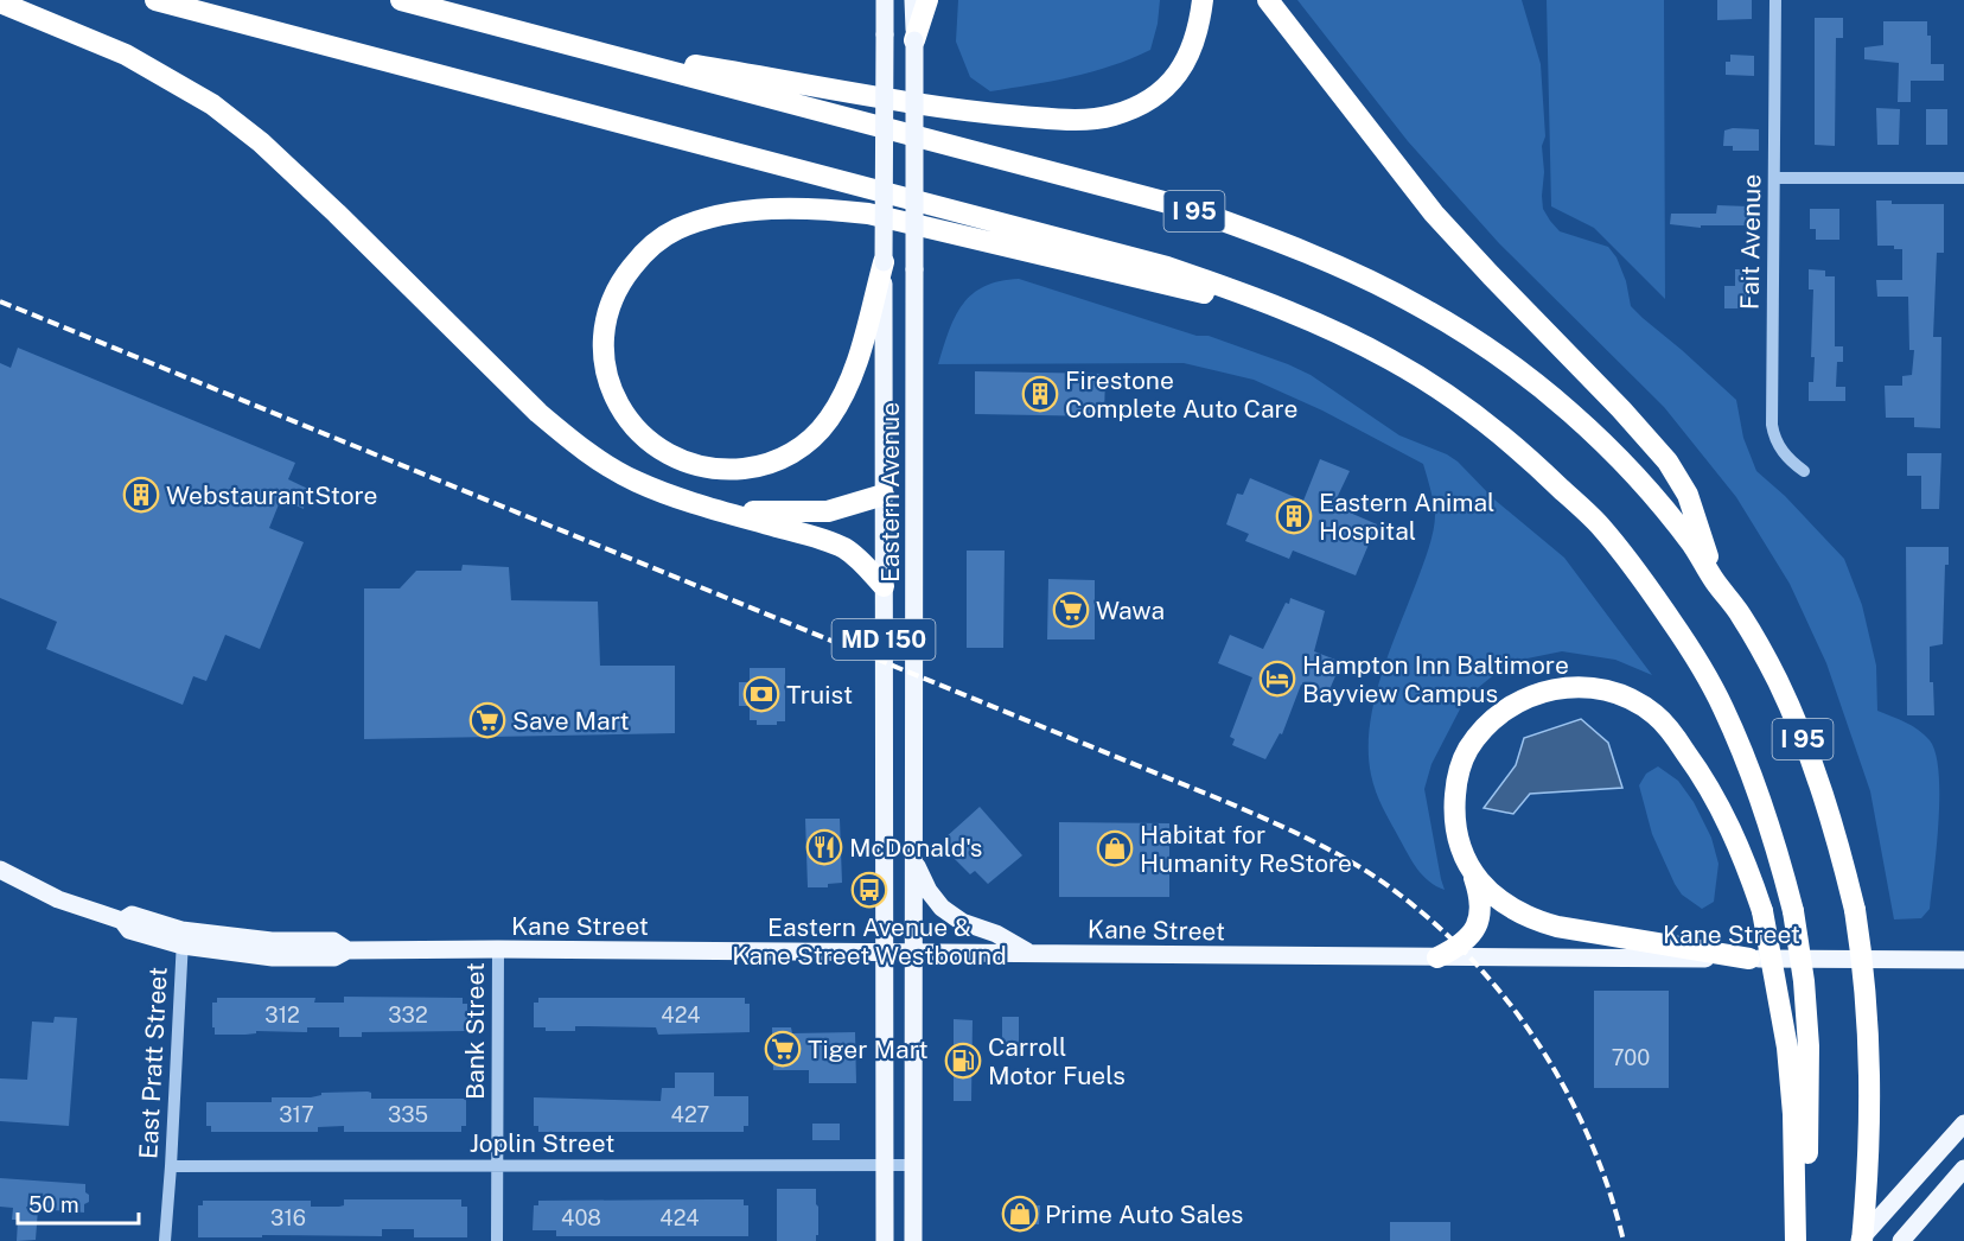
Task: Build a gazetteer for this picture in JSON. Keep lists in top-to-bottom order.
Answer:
{
  "streets": {
    "highway": ["I 95"],
    "main road": ["Eastern Avenue", "MD 150", "Kane Street"],
    "street": [
      "Fait Avenue",
      "Bank Street",
      "East Pratt Street",
      "Joplin Street"
    ]
  },
  "crossings": [
    ["Eastern Avenue", "Kane Street"],
    ["Eastern Avenue", "Joplin Street"],
    ["Kane Street", "Bank Street"],
    ["Kane Street", "East Pratt Street"],
    ["Bank Street", "Joplin Street"],
    ["East Pratt Street", "Joplin Street"]
  ],
  "places": {
    "building": ["Firestone Complete Auto Care", "WebstaurantStore", "Eastern Animal Hospital"],
    "supermarket": ["Wawa", "Save Mart", "Tiger Mart"],
    "hotel": ["Hampton Inn Baltimore Bayview Campus"],
    "bank": ["Truist"],
    "restaurant": ["McDonald's"],
    "shop": ["Habitat for Humanity ReStore", "Prime Auto Sales"],
    "bus stop": ["Eastern Avenue & Kane Street Westbound"],
    "fuel station": ["Carroll Motor Fuels"]
  },
  "house_numbers": [
    "312",
    "332",
    "424",
    "700",
    "317",
    "335",
    "427",
    "316",
    "408",
    "424"
  ],
  "scale_bar": "50 m"
}
